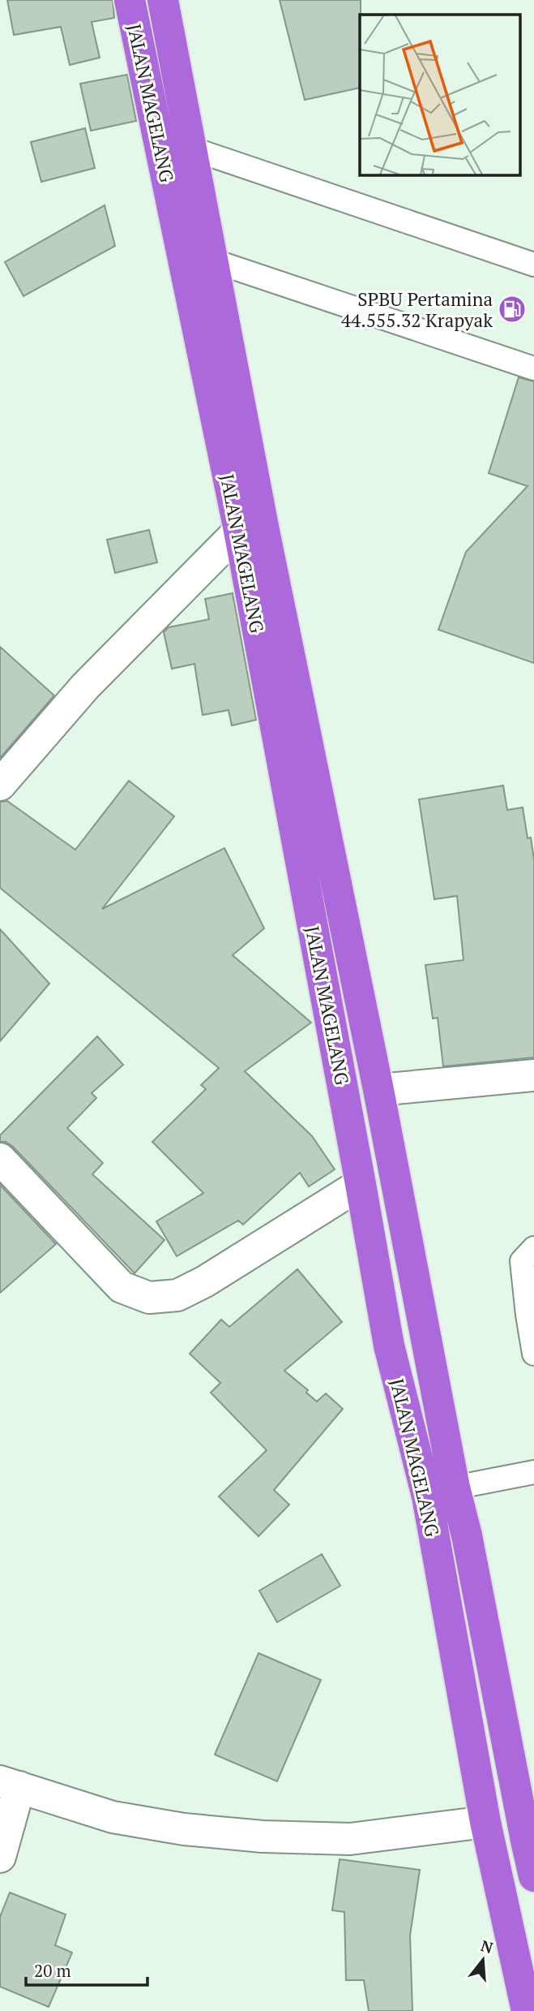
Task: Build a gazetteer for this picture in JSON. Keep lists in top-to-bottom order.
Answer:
{
  "streets": {
    "highway": ["JALAN MAGELANG"]
  },
  "places": {
    "fuel station": ["SPBU Pertamina 44.555.32 Krapyak"]
  },
  "scale_bar": "20 m",
  "north": "top"
}
